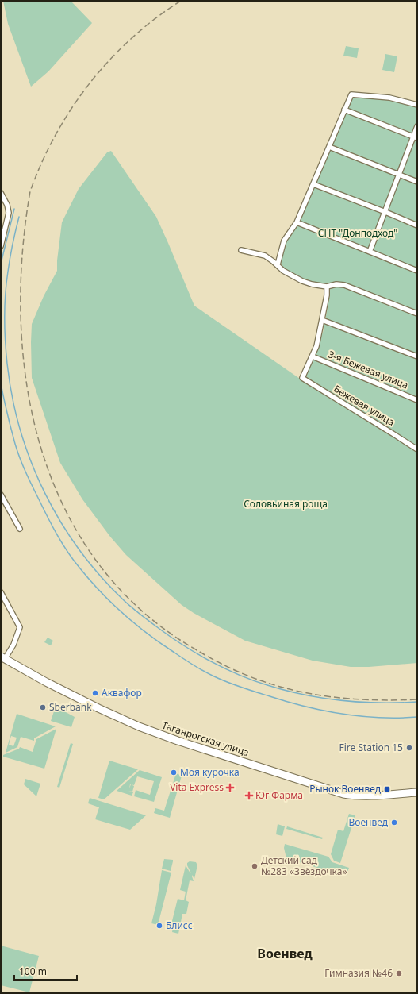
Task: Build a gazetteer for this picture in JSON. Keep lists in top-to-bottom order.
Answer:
{
  "streets": {
    "main road": ["Таганрогская улица"],
    "street": ["3-я Бежевая улица", "Бежевая улица"]
  },
  "crossings": [
    ["3-я Бежевая улица", "Бежевая улица"]
  ],
  "districts": ["Военвед"],
  "parks": ["СНТ \"Донподход\"", "Соловьиная роща"],
  "places": {
    "other": [
      "Аквафор",
      "Sberbank",
      "Fire Station 15",
      "Моя курочка",
      "Военвед",
      "Детский сад №283 «Звёздочка»",
      "Блисс",
      "Гимназия №46"
    ],
    "health": ["Vita Express", "Юг Фарма"],
    "transit": ["Рынок Военвед"]
  },
  "scale_bar": "100 m"
}
